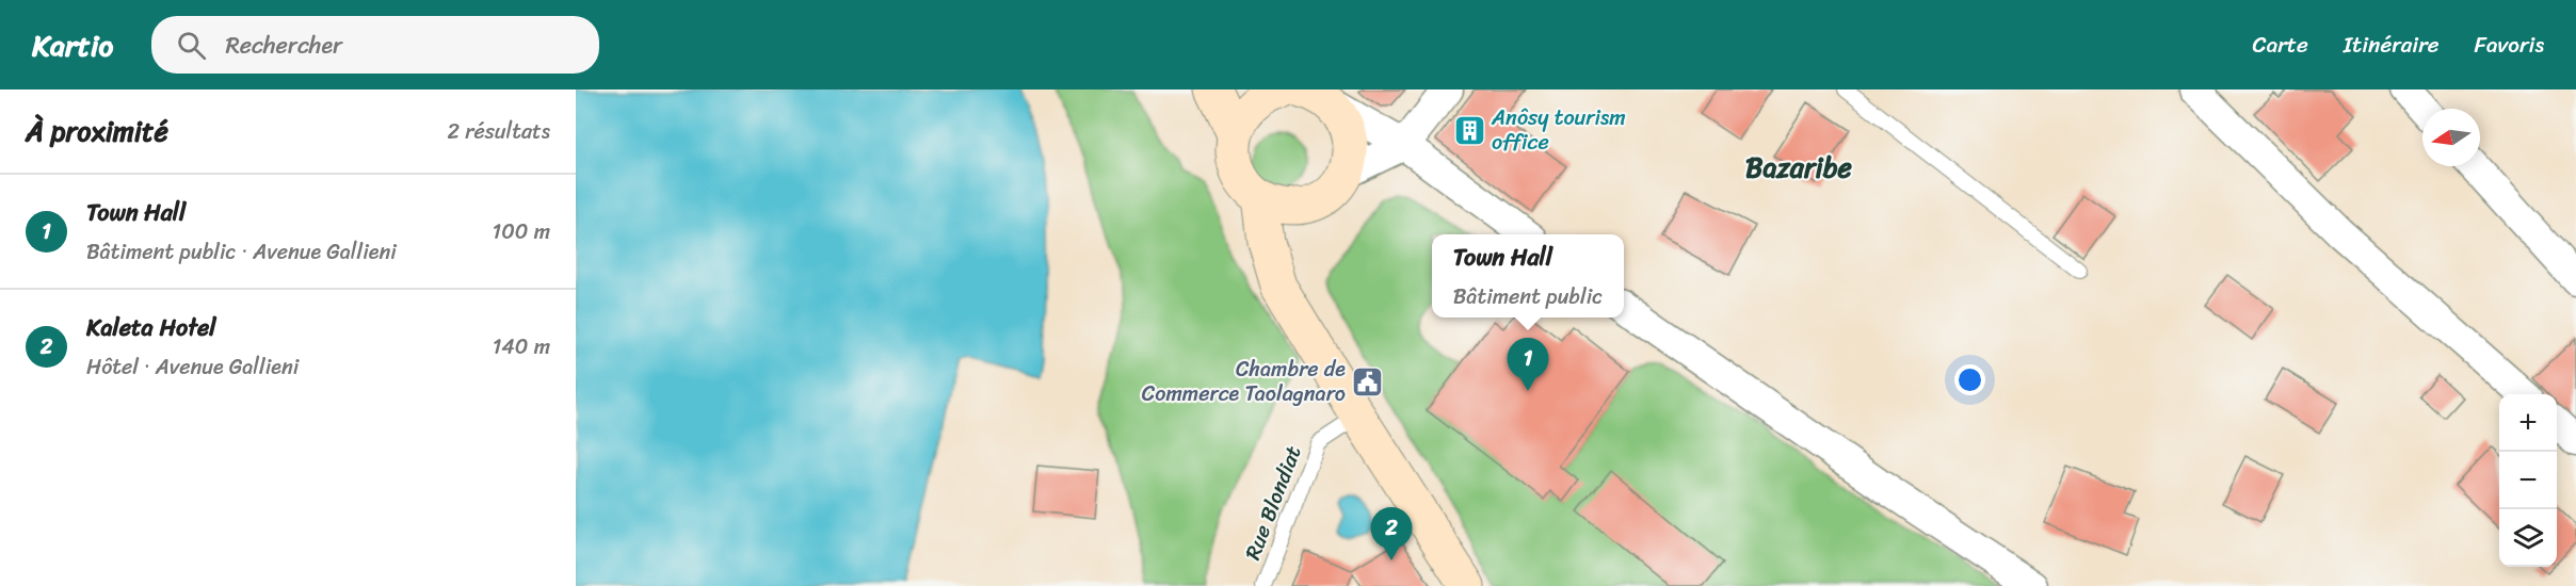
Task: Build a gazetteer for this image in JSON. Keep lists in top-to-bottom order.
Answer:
{
  "streets": {
    "lane": ["Rue Blondiat"]
  },
  "districts": ["Bazaribe"],
  "places": {
    "building": ["Anôsy tourism office"],
    "public building": ["Chambre de Commerce Taolagnaro"]
  },
  "north": "left",
  "page": {
    "header": "Kartio",
    "search": "Rechercher",
    "nav": ["Carte", "Itinéraire", "Favoris"],
    "heading": ["À proximité", "2 résultats"],
    "list": [
      {
        "mark": "1",
        "name": "Town Hall",
        "note": "Bâtiment public · Avenue Gallieni",
        "value": "100 m"
      },
      {
        "mark": "2",
        "name": "Kaleta Hotel",
        "note": "Hôtel · Avenue Gallieni",
        "value": "140 m"
      }
    ],
    "popup": ["Town Hall", "Bâtiment public"],
    "pins": ["1", "2"],
    "map_buttons": ["+", "−"]
  }
}
